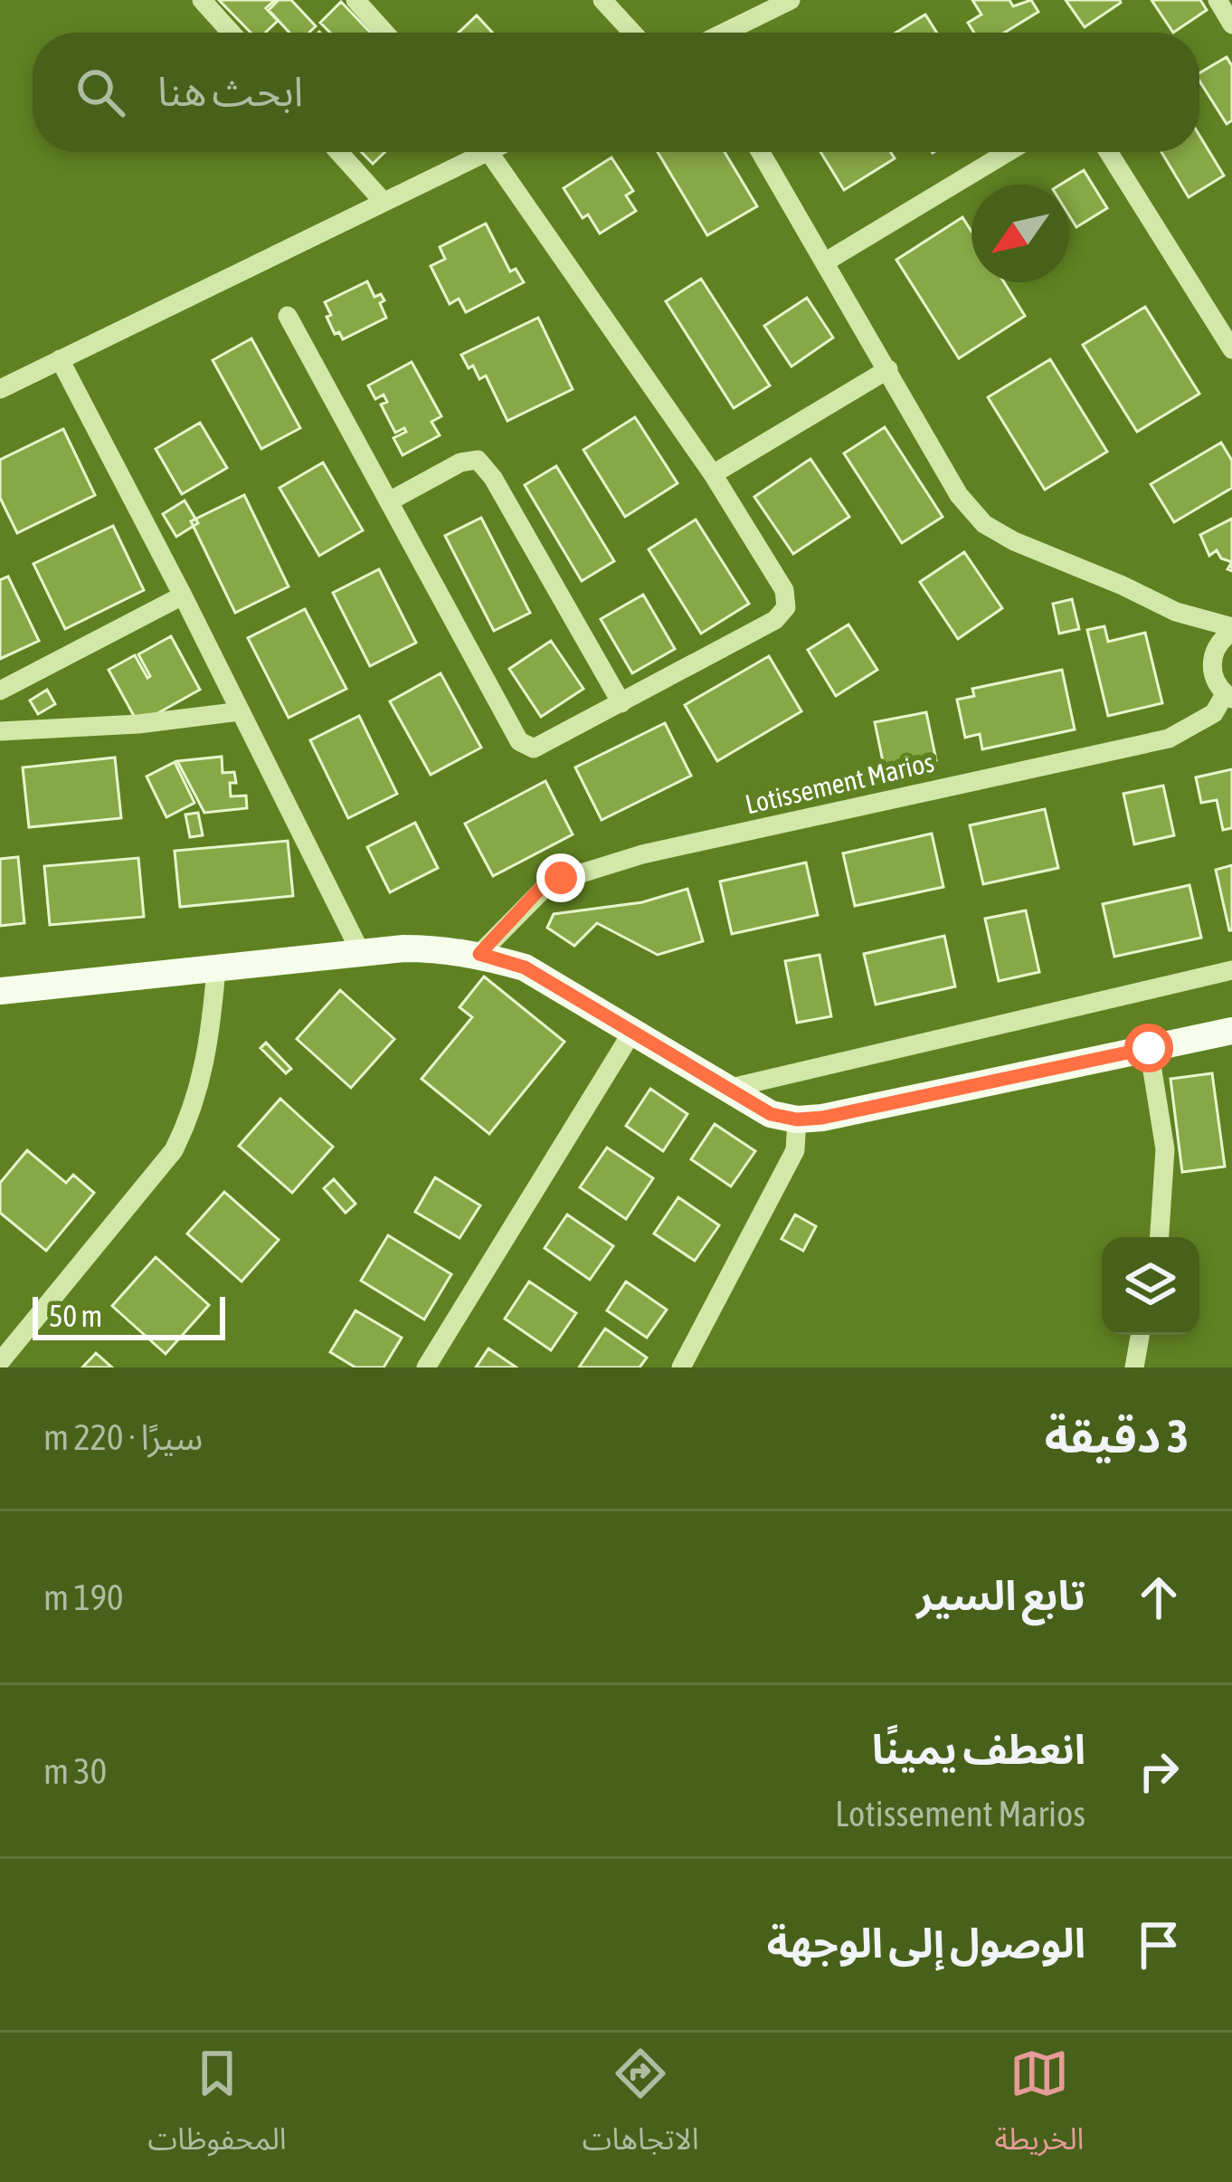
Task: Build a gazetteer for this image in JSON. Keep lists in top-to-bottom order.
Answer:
{
  "streets": {
    "street": ["Lotissement Marios"]
  },
  "scale_bar": "50 m",
  "north": "bottom left",
  "page": {
    "search": "ابحث هنا",
    "scale": "50 m",
    "heading": ["3 دقيقة", "سيرًا · 220 m"],
    "list": [
      ["تابع السير", "190 m"],
      ["انعطف يمينًا", "Lotissement Marios", "30 m"],
      "الوصول إلى الوجهة"
    ],
    "nav": ["الخريطة", "الاتجاهات", "المحفوظات"]
  }
}
